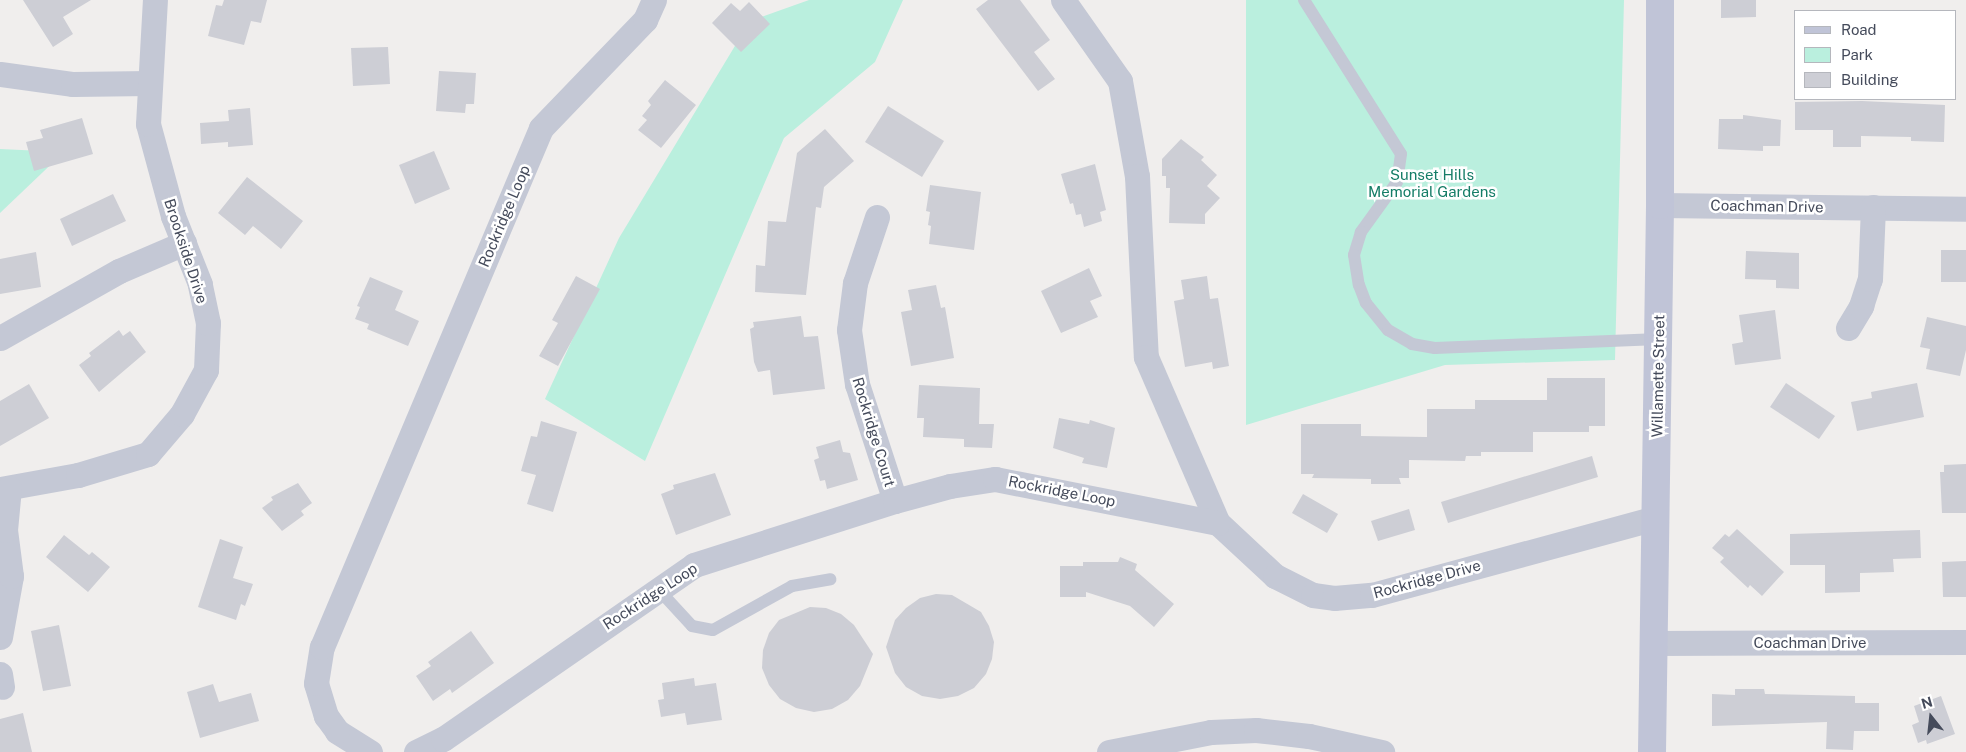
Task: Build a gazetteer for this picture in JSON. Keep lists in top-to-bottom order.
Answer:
{
  "streets": {
    "main road": ["Willamette Street"],
    "street": [
      "Coachman Drive",
      "Rockridge Loop",
      "Brookside Drive",
      "Rockridge Court",
      "Rockridge Drive"
    ]
  },
  "crossings": [
    ["Coachman Drive", "Willamette Street"],
    ["Rockridge Loop", "Rockridge Court"],
    ["Rockridge Loop", "Rockridge Drive"],
    ["Willamette Street", "Rockridge Drive"]
  ],
  "parks": ["Sunset Hills Memorial Gardens"],
  "legend": ["Road", "Park", "Building"],
  "north": "top"
}
